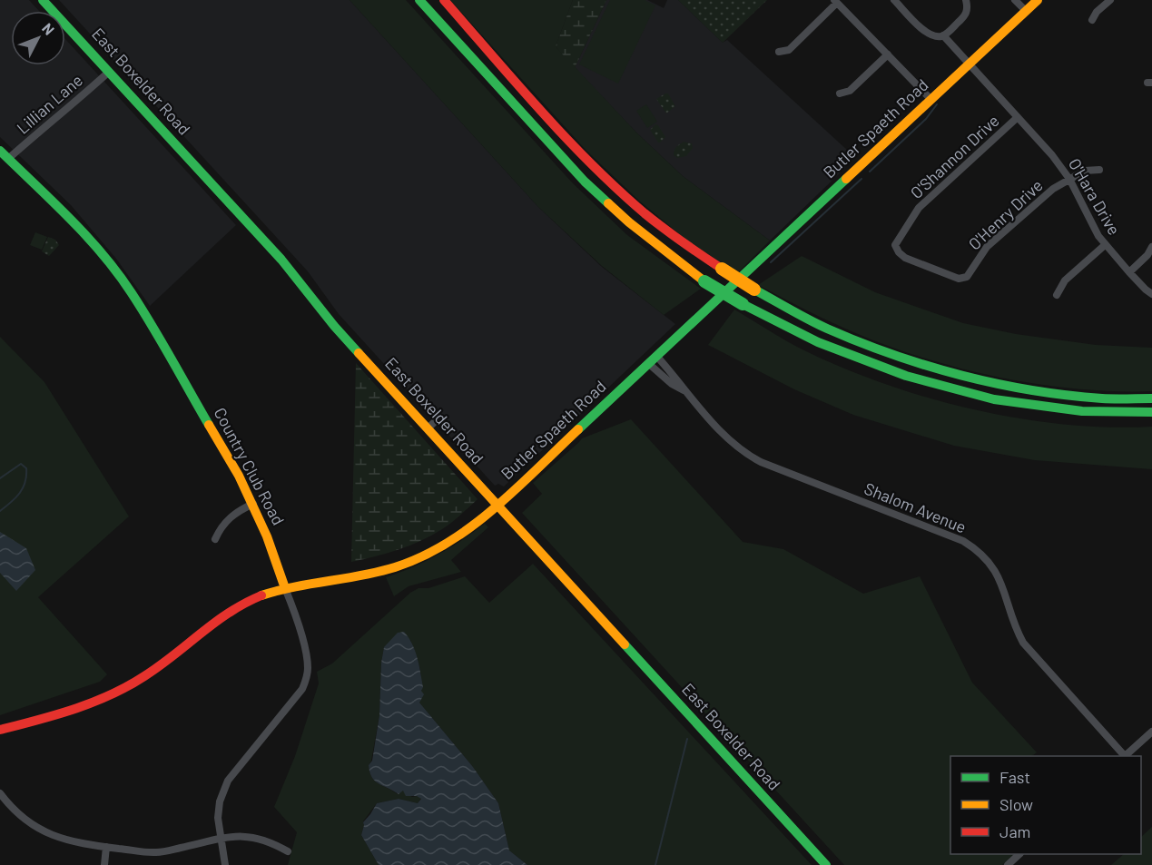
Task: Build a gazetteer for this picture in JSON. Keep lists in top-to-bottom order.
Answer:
{
  "streets": {
    "main road": ["East Boxelder Road", "Butler Spaeth Road", "Country Club Road"],
    "street": [
      "Lillian Lane",
      "O'Shannon Drive",
      "O'Hara Drive",
      "O'Henry Drive",
      "Shalom Avenue"
    ]
  },
  "crossings": [
    ["East Boxelder Road", "Lillian Lane"],
    ["East Boxelder Road", "Butler Spaeth Road"],
    ["Lillian Lane", "Country Club Road"],
    ["Butler Spaeth Road", "O'Hara Drive"],
    ["Butler Spaeth Road", "Country Club Road"],
    ["Butler Spaeth Road", "Shalom Avenue"],
    ["O'Shannon Drive", "O'Hara Drive"],
    ["O'Shannon Drive", "O'Henry Drive"],
    ["O'Hara Drive", "O'Henry Drive"]
  ],
  "legend": ["Fast", "Slow", "Jam"],
  "north": "top right"
}
